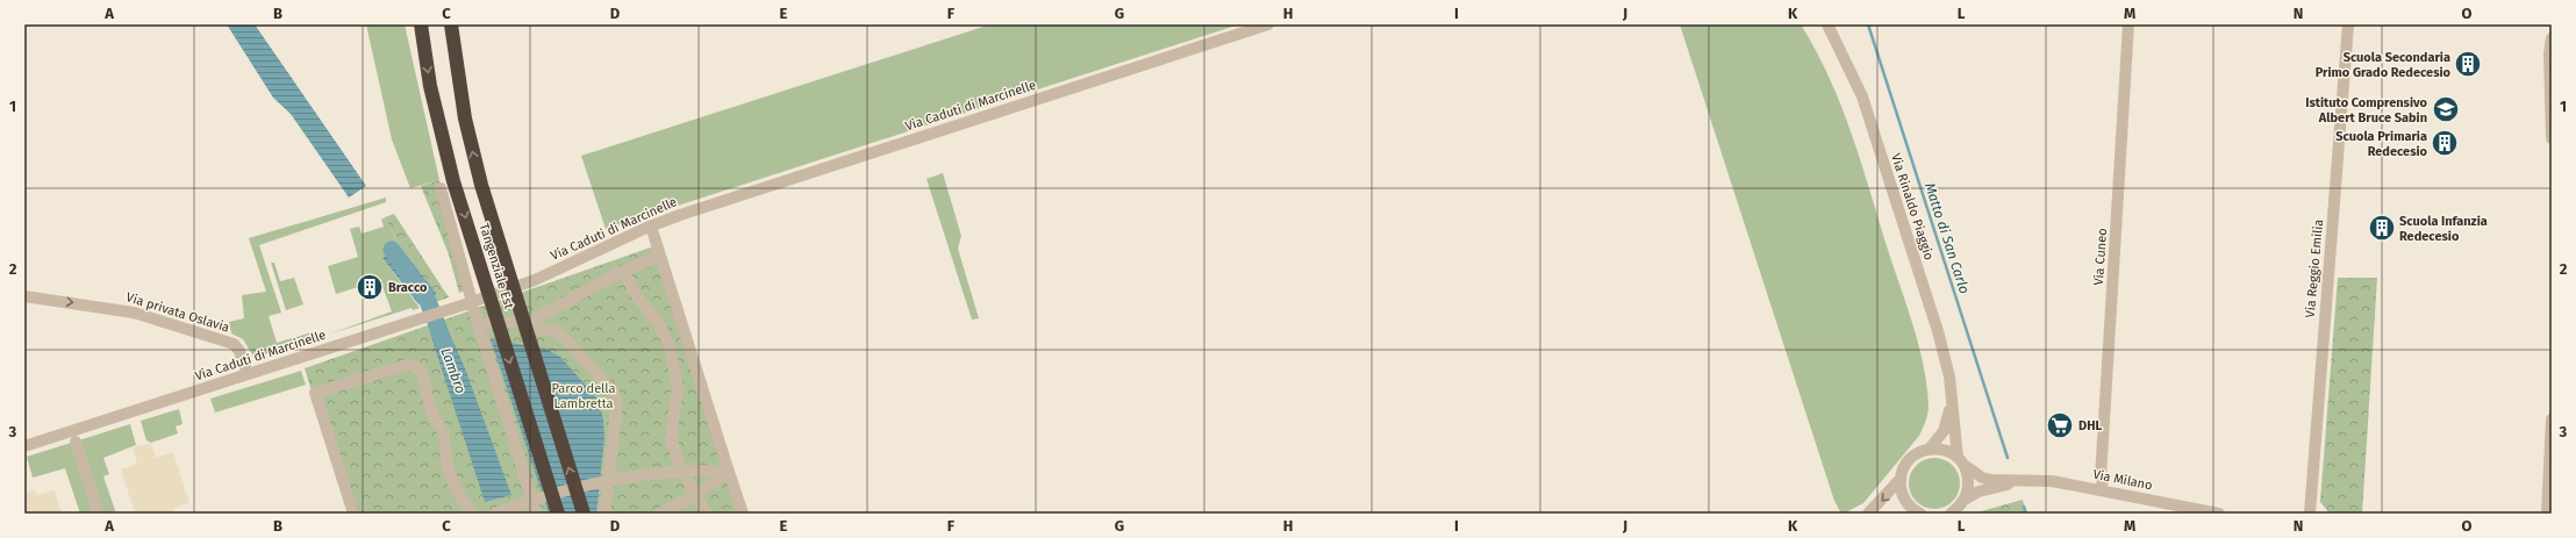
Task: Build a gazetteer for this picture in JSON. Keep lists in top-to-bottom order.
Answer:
{
  "streets": {
    "highway": ["Tangenziale Est"],
    "street": [
      "Via Caduti di Marcinelle",
      "Via Rinaldo Piaggio",
      "Via Cuneo",
      "Via Reggio Emilia",
      "Via privata Oslavia",
      "Via Milano"
    ]
  },
  "crossings": [
    ["Via Caduti di Marcinelle", "Via privata Oslavia"],
    ["Via Rinaldo Piaggio", "Via Milano"],
    ["Via Cuneo", "Via Milano"]
  ],
  "one_way": ["Via privata Oslavia"],
  "water": ["Matto di San Carlo", "Lambro"],
  "parks": ["Parco della Lambretta"],
  "places": {
    "building": [
      "Scuola Secondaria Primo Grado Redecesio",
      "Scuola Primaria Redecesio",
      "Scuola Infanzia Redecesio",
      "Bracco"
    ],
    "school or university": ["Istituto Comprensivo Albert Bruce Sabin"],
    "supermarket": ["DHL"]
  },
  "grid": {
    "columns": [
      "A",
      "B",
      "C",
      "D",
      "E",
      "F",
      "G",
      "H",
      "I",
      "J",
      "K",
      "L",
      "M",
      "N",
      "O"
    ],
    "rows": ["1", "2", "3"]
  }
}
